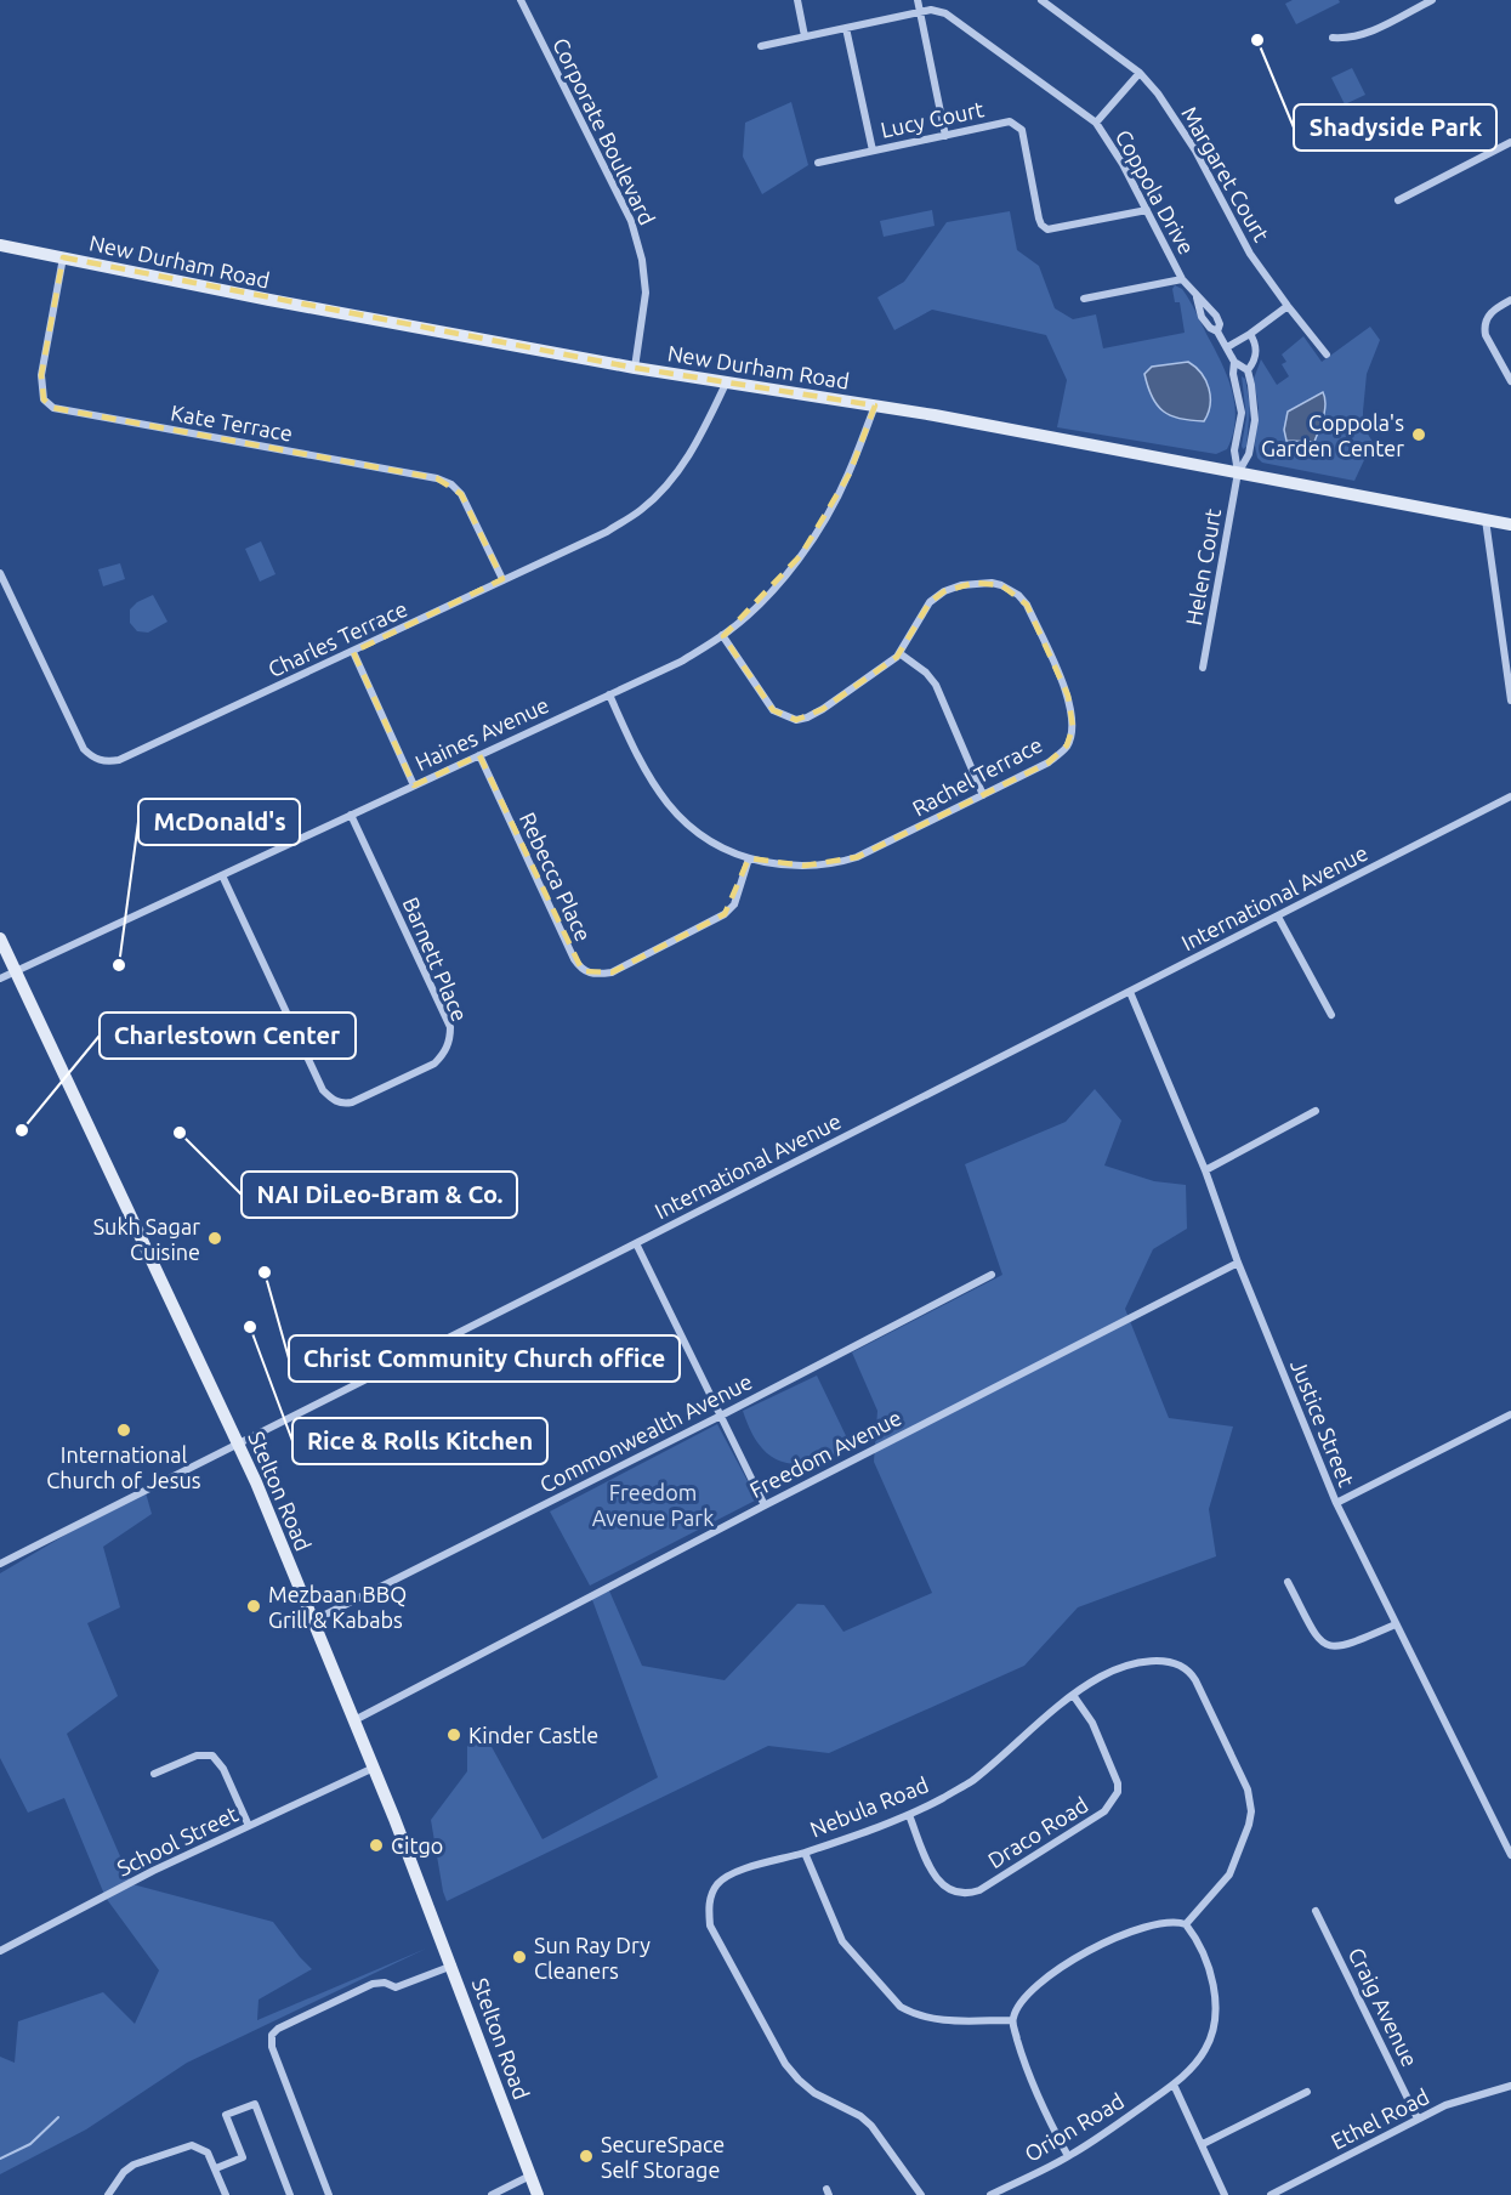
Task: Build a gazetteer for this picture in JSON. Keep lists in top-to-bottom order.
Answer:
{
  "streets": {
    "main road": ["New Durham Road", "Stelton Road"],
    "street": [
      "Lucy Court",
      "Corporate Boulevard",
      "Margaret Court",
      "Coppola Drive",
      "Kate Terrace",
      "Helen Court",
      "Charles Terrace",
      "Haines Avenue",
      "Rachel Terrace",
      "Rebecca Place",
      "International Avenue",
      "Barnett Place",
      "Justice Street",
      "Commonwealth Avenue",
      "Freedom Avenue",
      "Nebula Road",
      "Draco Road",
      "School Street",
      "Craig Avenue",
      "Ethel Road",
      "Orion Road"
    ]
  },
  "crossings": [
    ["Lucy Court", "Coppola Drive"],
    ["Corporate Boulevard", "New Durham Road"],
    ["Coppola Drive", "New Durham Road"],
    ["Coppola Drive", "Helen Court"],
    ["New Durham Road", "Kate Terrace"],
    ["New Durham Road", "Helen Court"],
    ["New Durham Road", "Charles Terrace"],
    ["New Durham Road", "Haines Avenue"],
    ["Kate Terrace", "Charles Terrace"],
    ["Haines Avenue", "Rachel Terrace"],
    ["Haines Avenue", "Rebecca Place"],
    ["Haines Avenue", "Barnett Place"],
    ["Haines Avenue", "Stelton Road"],
    ["Rachel Terrace", "Rebecca Place"],
    ["International Avenue", "Justice Street"],
    ["International Avenue", "Stelton Road"],
    ["Justice Street", "Freedom Avenue"],
    ["Commonwealth Avenue", "Stelton Road"],
    ["Freedom Avenue", "Stelton Road"],
    ["Stelton Road", "School Street"],
    ["Nebula Road", "Draco Road"],
    ["Nebula Road", "Orion Road"],
    ["Craig Avenue", "Ethel Road"]
  ],
  "parks": ["Freedom Avenue Park"],
  "places": [
    "Shadyside Park",
    "Coppola's Garden Center",
    "McDonald's",
    "Charlestown Center",
    "NAI DiLeo-Bram & Co.",
    "Sukh Sagar Cuisine",
    "Christ Community Church office",
    "Rice & Rolls Kitchen",
    "International Church of Jesus",
    "Mezbaan BBQ Grill & Kababs",
    "Kinder Castle",
    "Citgo",
    "Sun Ray Dry Cleaners",
    "SecureSpace Self Storage"
  ]
}
